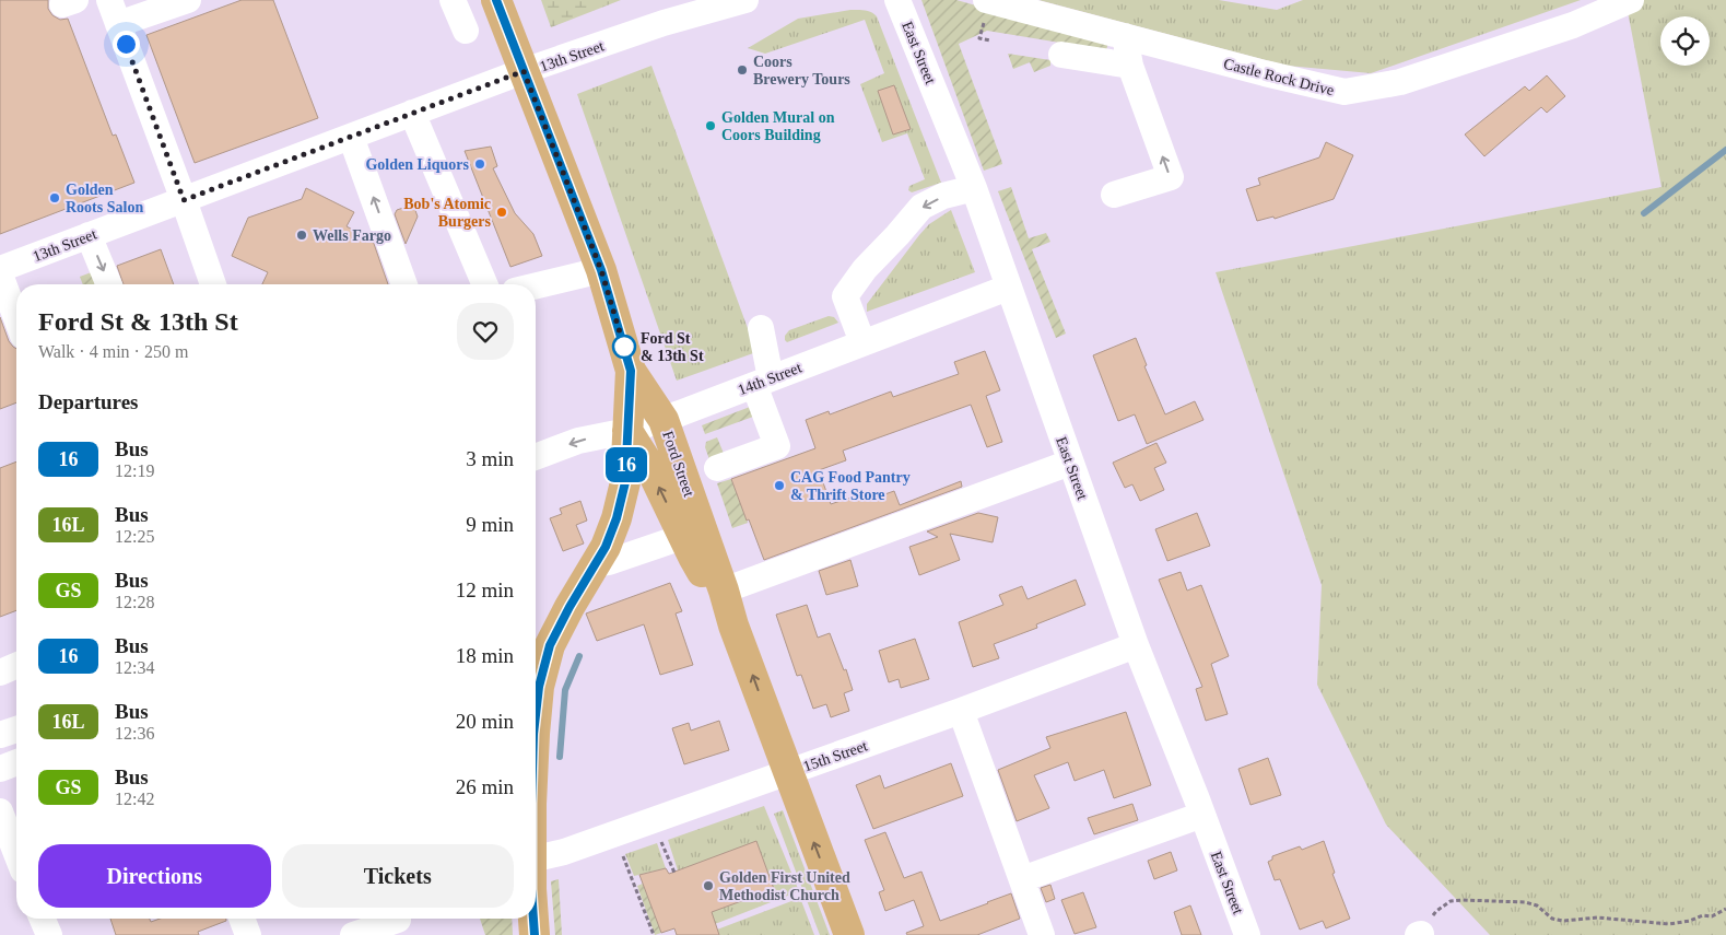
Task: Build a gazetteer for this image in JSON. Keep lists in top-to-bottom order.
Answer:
{
  "streets": {
    "main road": ["Ford Street"],
    "street": [
      "East Street",
      "13th Street",
      "Castle Rock Drive",
      "14th Street",
      "15th Street"
    ]
  },
  "crossings": [
    ["East Street", "14th Street"],
    ["East Street", "15th Street"],
    ["13th Street", "Ford Street"],
    ["14th Street", "Ford Street"],
    ["Ford Street", "15th Street"]
  ],
  "places": [
    "Coors Brewery Tours",
    "Golden Mural on Coors Building",
    "Golden Liquors",
    "Golden Roots Salon",
    "Bob's Atomic Burgers",
    "Wells Fargo",
    "Ford St & 13th St",
    "CAG Food Pantry & Thrift Store",
    "Golden First United Methodist Church"
  ],
  "lines": ["bus line 16"],
  "page": {
    "on_map": "16",
    "heading": [
      ["Ford St & 13th St", "Walk · 4 min · 250 m"],
      "Departures"
    ],
    "list": [
      {
        "mark": "16",
        "name": "Bus",
        "note": "12:19",
        "value": "3 min"
      },
      {
        "mark": "16L",
        "name": "Bus",
        "note": "12:25",
        "value": "9 min"
      },
      {
        "mark": "GS",
        "name": "Bus",
        "note": "12:28",
        "value": "12 min"
      },
      {
        "mark": "16",
        "name": "Bus",
        "note": "12:34",
        "value": "18 min"
      },
      {
        "mark": "16L",
        "name": "Bus",
        "note": "12:36",
        "value": "20 min"
      },
      {
        "mark": "GS",
        "name": "Bus",
        "note": "12:42",
        "value": "26 min"
      }
    ],
    "buttons": ["Directions", "Tickets"]
  }
}
